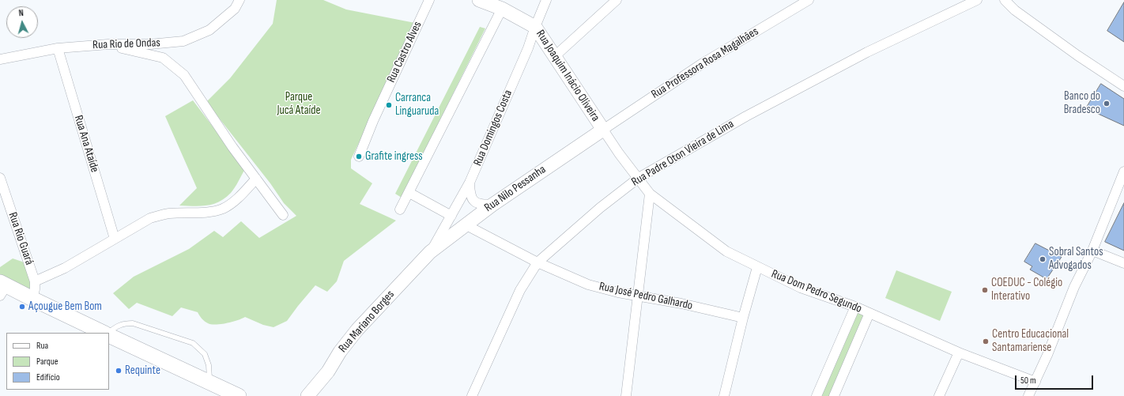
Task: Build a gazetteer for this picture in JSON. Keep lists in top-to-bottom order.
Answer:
{
  "streets": {
    "street": [
      "Rua Rio de Ondas",
      "Rua Castro Alves",
      "Rua Professora Rosa Magalhães",
      "Rua Joaquim Inácio Oliveira",
      "Rua Domingos Costa",
      "Rua Ana Ataíde",
      "Rua Padre Oton Vieira de Lima",
      "Rua Nilo Pessanha",
      "Rua Rio Guará",
      "Rua Dom Pedro Segundo",
      "Rua José Pedro Galhardo",
      "Rua Mariano Borges"
    ]
  },
  "crossings": [
    ["Rua Rio de Ondas", "Rua Ana Ataíde"],
    ["Rua Professora Rosa Magalhães", "Rua Joaquim Inácio Oliveira"],
    ["Rua Professora Rosa Magalhães", "Rua Nilo Pessanha"],
    ["Rua Professora Rosa Magalhães", "Rua Dom Pedro Segundo"],
    ["Rua Joaquim Inácio Oliveira", "Rua Domingos Costa"],
    ["Rua Joaquim Inácio Oliveira", "Rua Nilo Pessanha"],
    ["Rua Joaquim Inácio Oliveira", "Rua Dom Pedro Segundo"],
    ["Rua Domingos Costa", "Rua Nilo Pessanha"],
    ["Rua Domingos Costa", "Rua Mariano Borges"],
    ["Rua Padre Oton Vieira de Lima", "Rua Dom Pedro Segundo"],
    ["Rua Padre Oton Vieira de Lima", "Rua José Pedro Galhardo"],
    ["Rua Nilo Pessanha", "Rua Dom Pedro Segundo"],
    ["Rua Nilo Pessanha", "Rua José Pedro Galhardo"],
    ["Rua Nilo Pessanha", "Rua Mariano Borges"]
  ],
  "parks": ["Parque Jucá Ataíde"],
  "places": [
    "Banco do Bradesco",
    "Carranca Linguaruda",
    "Grafite ingress",
    "Sobral Santos Advogados",
    "COEDUC - Colégio Interativo",
    "Açougue Bem Bom",
    "Centro Educacional Santamariense",
    "Requinte"
  ],
  "legend": ["Rua", "Parque", "Edifício"],
  "scale_bar": "50 m",
  "north": "top"
}
